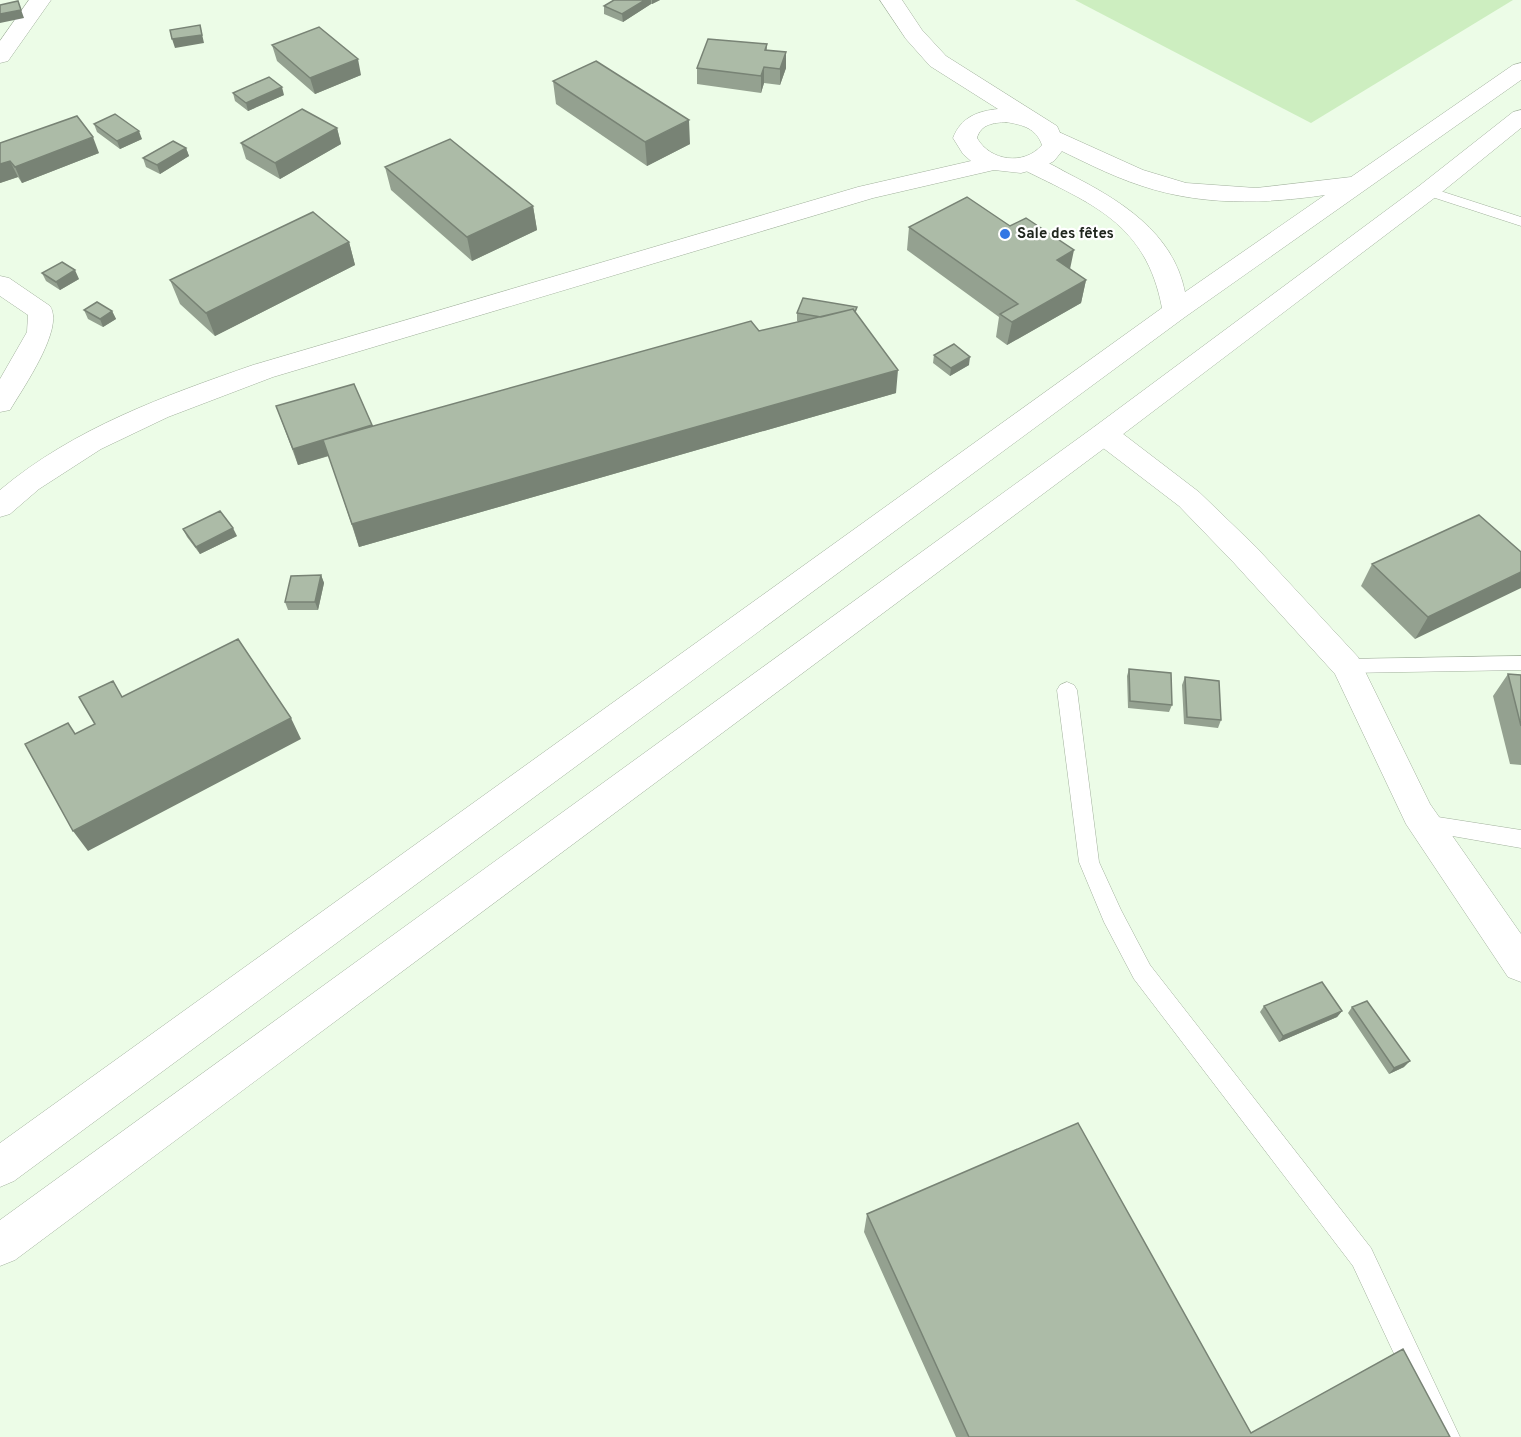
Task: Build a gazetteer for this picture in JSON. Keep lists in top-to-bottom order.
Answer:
{
  "places": ["Sale des fêtes"]
}
